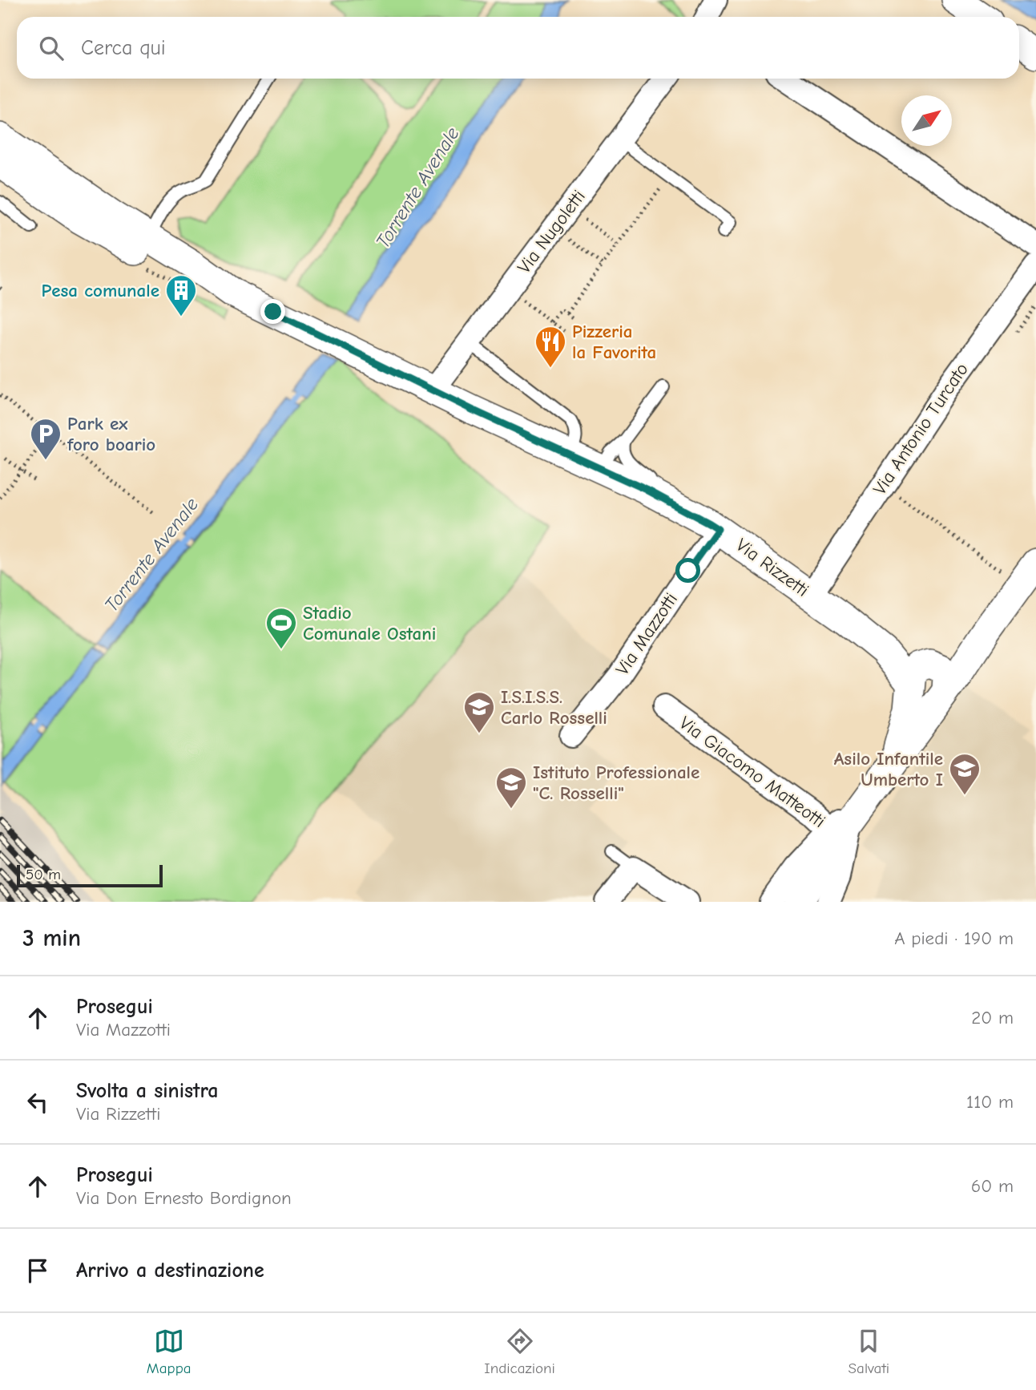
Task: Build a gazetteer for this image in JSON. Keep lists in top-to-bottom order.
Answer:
{
  "streets": {
    "street": [
      "Via Nugoletti",
      "Via Antonio Turcato",
      "Via Rizzetti",
      "Via Mazzotti",
      "Via Giacomo Matteotti"
    ]
  },
  "crossings": [
    ["Via Nugoletti", "Via Rizzetti"],
    ["Via Antonio Turcato", "Via Rizzetti"],
    ["Via Rizzetti", "Via Mazzotti"],
    ["Via Rizzetti", "Via Giacomo Matteotti"]
  ],
  "water": ["Torrente Avenale"],
  "places": {
    "building": ["Pesa comunale"],
    "restaurant": ["Pizzeria la Favorita"],
    "parking": ["Park ex foro boario"],
    "sports": ["Stadio Comunale Ostani"],
    "school or university": ["I.S.I.S.S. Carlo Rosselli", "Asilo Infantile Umberto I", "Istituto Professionale \"C. Rosselli\""]
  },
  "scale_bar": "50 m",
  "north": "top right",
  "page": {
    "search": "Cerca qui",
    "scale": "50 m",
    "heading": ["3 min", "A piedi · 190 m"],
    "list": [
      ["Prosegui", "Via Mazzotti", "20 m"],
      ["Svolta a sinistra", "Via Rizzetti", "110 m"],
      ["Prosegui", "Via Don Ernesto Bordignon", "60 m"],
      "Arrivo a destinazione"
    ],
    "nav": ["Mappa", "Indicazioni", "Salvati"]
  }
}
